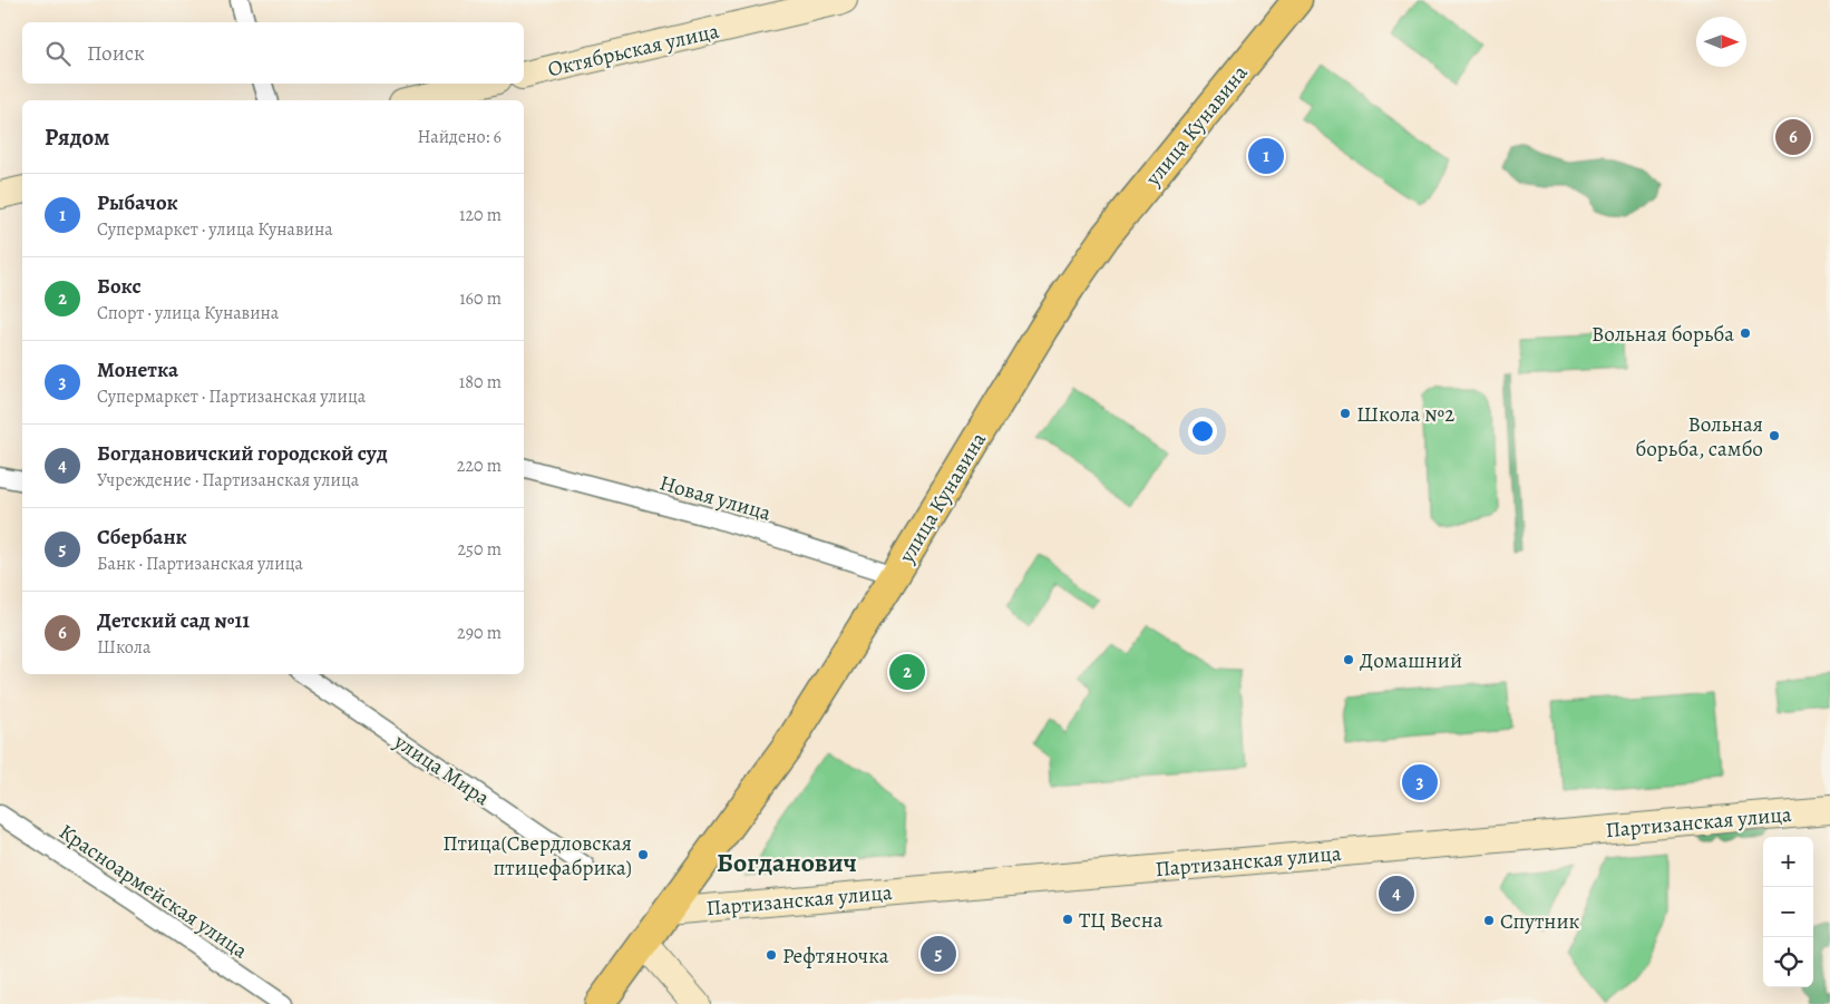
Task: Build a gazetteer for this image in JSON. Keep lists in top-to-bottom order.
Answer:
{
  "streets": {
    "main road": ["улица Кунавина"],
    "street": [
      "Октябрьская улица",
      "Новая улица",
      "улица Мира",
      "Партизанская улица",
      "Красноармейская улица"
    ]
  },
  "crossings": [
    ["улица Кунавина", "Новая улица"],
    ["улица Кунавина", "Партизанская улица"]
  ],
  "districts": ["Богданович"],
  "places": [
    "Вольная борьба",
    "Школа №2",
    "Вольная борьба, самбо",
    "Домашний",
    "Птица(Свердловская птицефабрика)",
    "ТЦ Весна",
    "Спутник",
    "Рефтяночка"
  ],
  "north": "right",
  "page": {
    "search": "Поиск",
    "heading": ["Рядом", "Найдено: 6"],
    "pins": [
      "6",
      "1",
      "2",
      "3",
      "4",
      "5"
    ],
    "list": [
      {
        "mark": "1",
        "name": "Рыбачок",
        "note": "Супермаркет · улица Кунавина",
        "value": "120 m"
      },
      {
        "mark": "2",
        "name": "Бокс",
        "note": "Спорт · улица Кунавина",
        "value": "160 m"
      },
      {
        "mark": "3",
        "name": "Монетка",
        "note": "Супермаркет · Партизанская улица",
        "value": "180 m"
      },
      {
        "mark": "4",
        "name": "Богдановичский городской суд",
        "note": "Учреждение · Партизанская улица",
        "value": "220 m"
      },
      {
        "mark": "5",
        "name": "Сбербанк",
        "note": "Банк · Партизанская улица",
        "value": "250 m"
      },
      {
        "mark": "6",
        "name": "Детский сад №11",
        "note": "Школа",
        "value": "290 m"
      }
    ],
    "map_buttons": ["+", "−"]
  }
}
